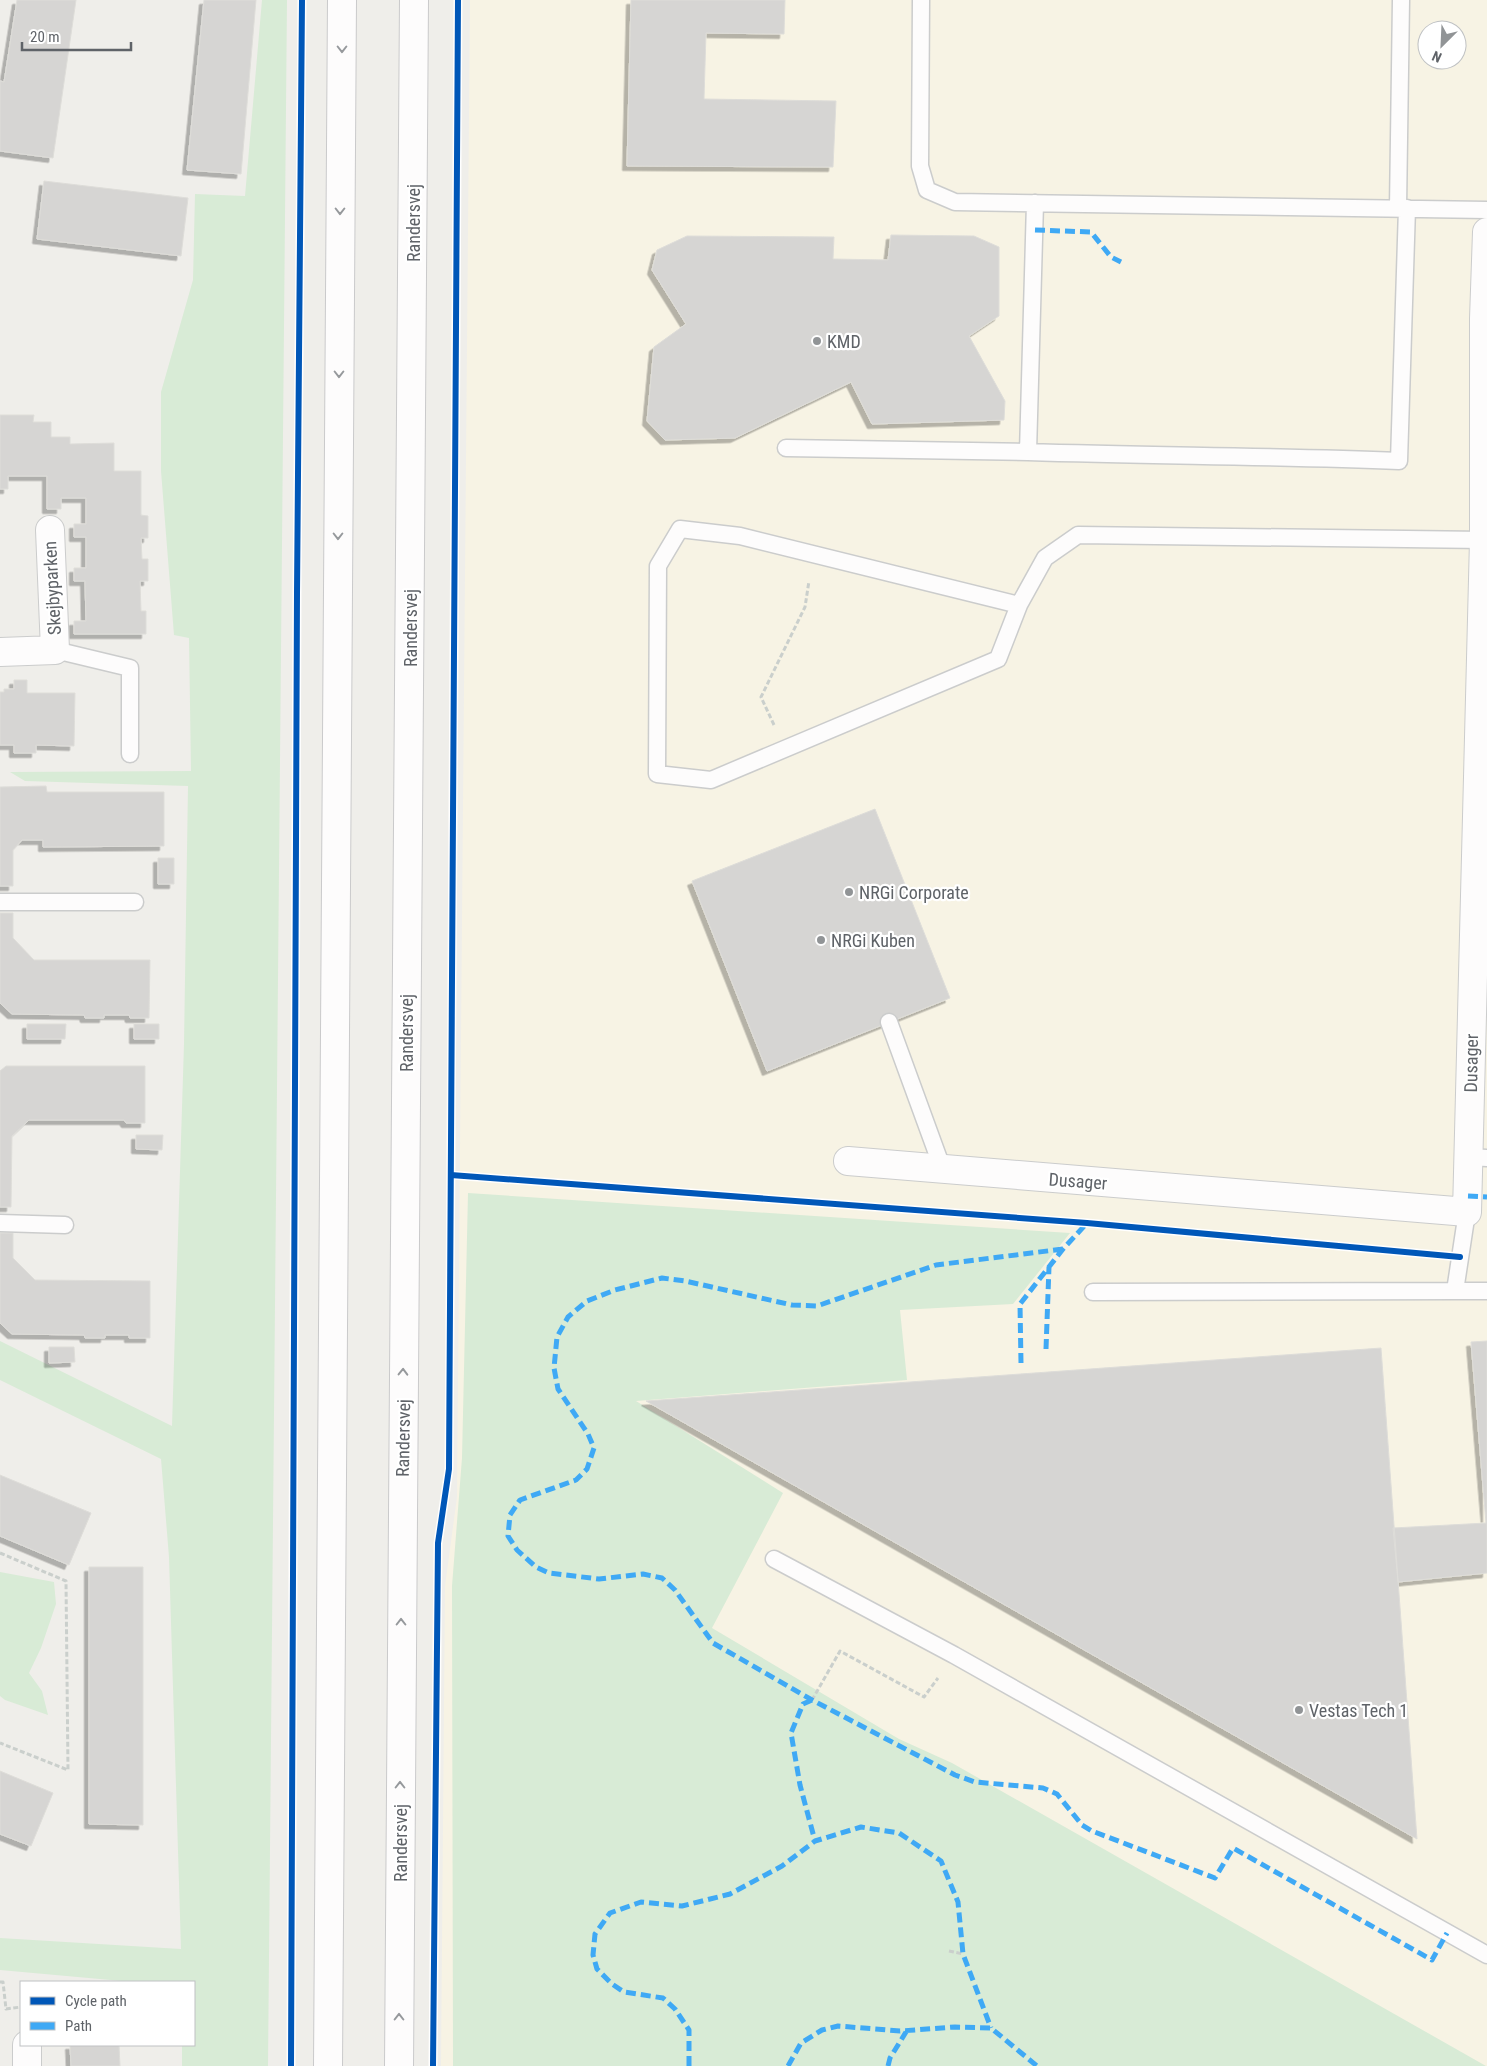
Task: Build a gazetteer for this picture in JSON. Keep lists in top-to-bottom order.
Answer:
{
  "streets": {
    "main road": ["Randersvej", "Skejbyparken", "Dusager"]
  },
  "places": [
    "KMD",
    "NRGi Corporate",
    "NRGi Kuben",
    "Vestas Tech 1"
  ],
  "legend": ["Cycle path", "Path"],
  "scale_bar": "20 m",
  "north": "bottom left"
}
